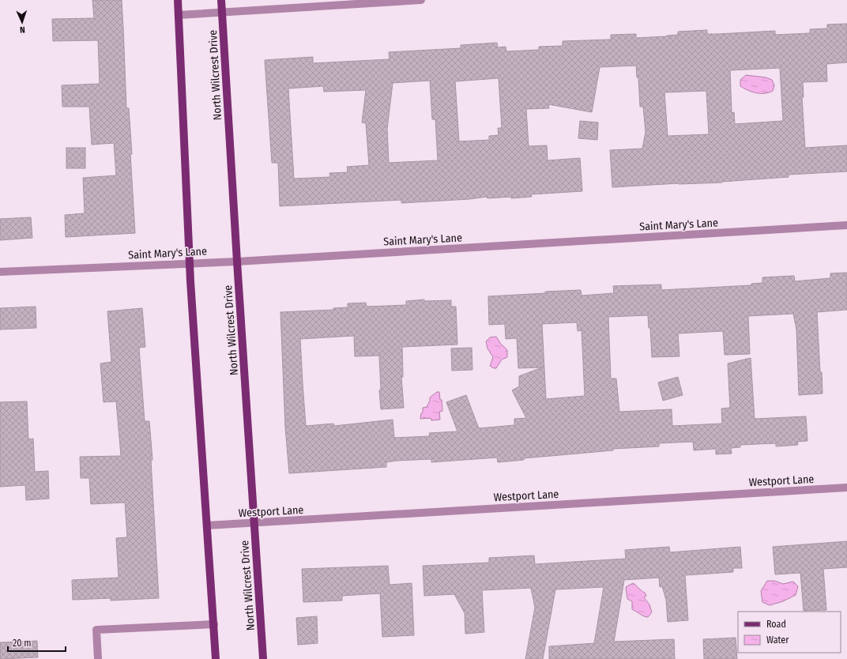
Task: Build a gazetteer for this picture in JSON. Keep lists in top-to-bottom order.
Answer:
{
  "streets": {
    "main road": ["North Wilcrest Drive"],
    "street": ["Saint Mary's Lane", "Westport Lane"]
  },
  "crossings": [
    ["North Wilcrest Drive", "Saint Mary's Lane"],
    ["North Wilcrest Drive", "Westport Lane"]
  ],
  "legend": ["Road", "Water"],
  "scale_bar": "20 m",
  "north": "bottom"
}
